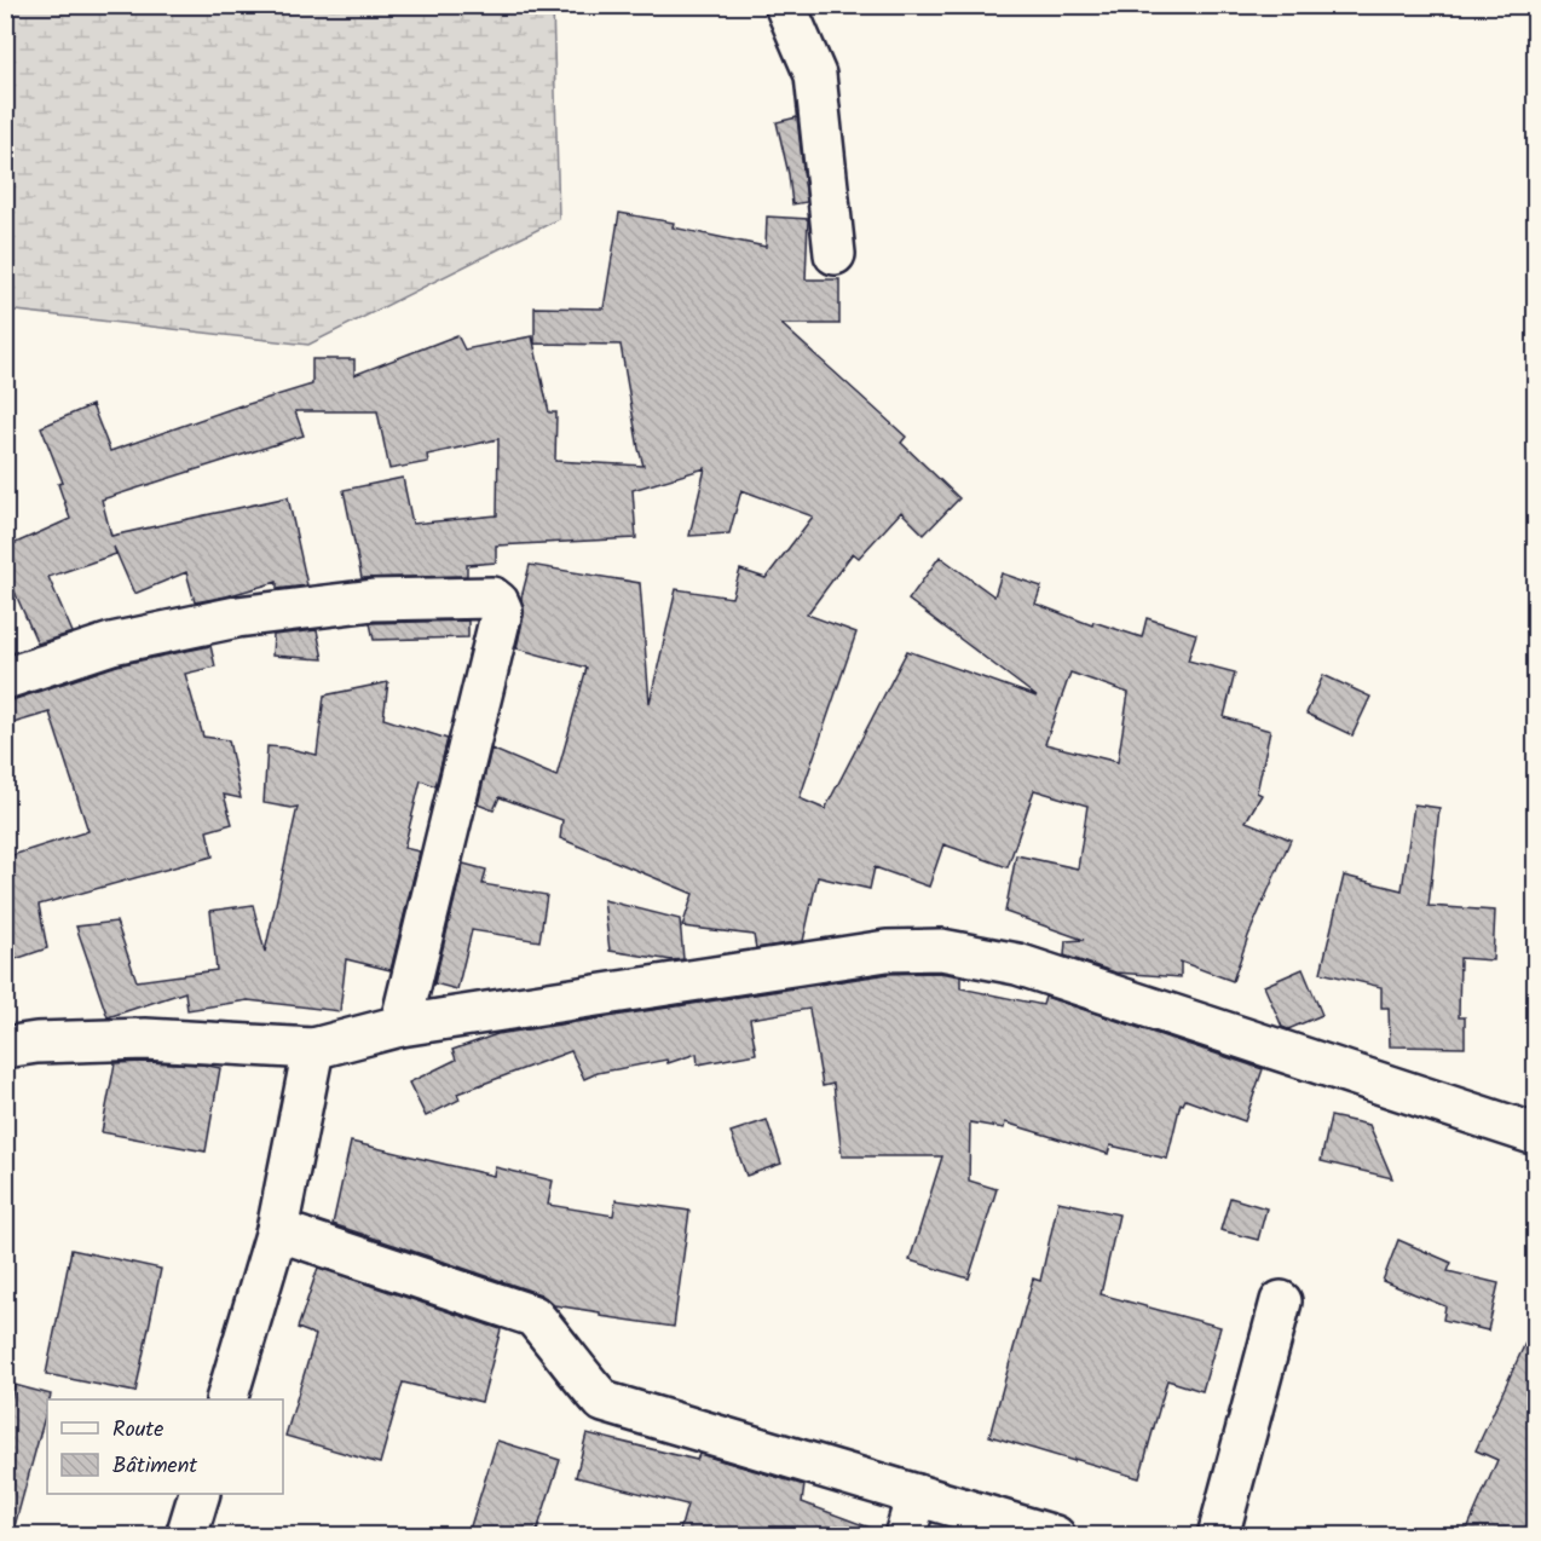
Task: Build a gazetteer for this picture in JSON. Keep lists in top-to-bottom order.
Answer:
{
  "legend": ["Route", "Bâtiment"]
}
